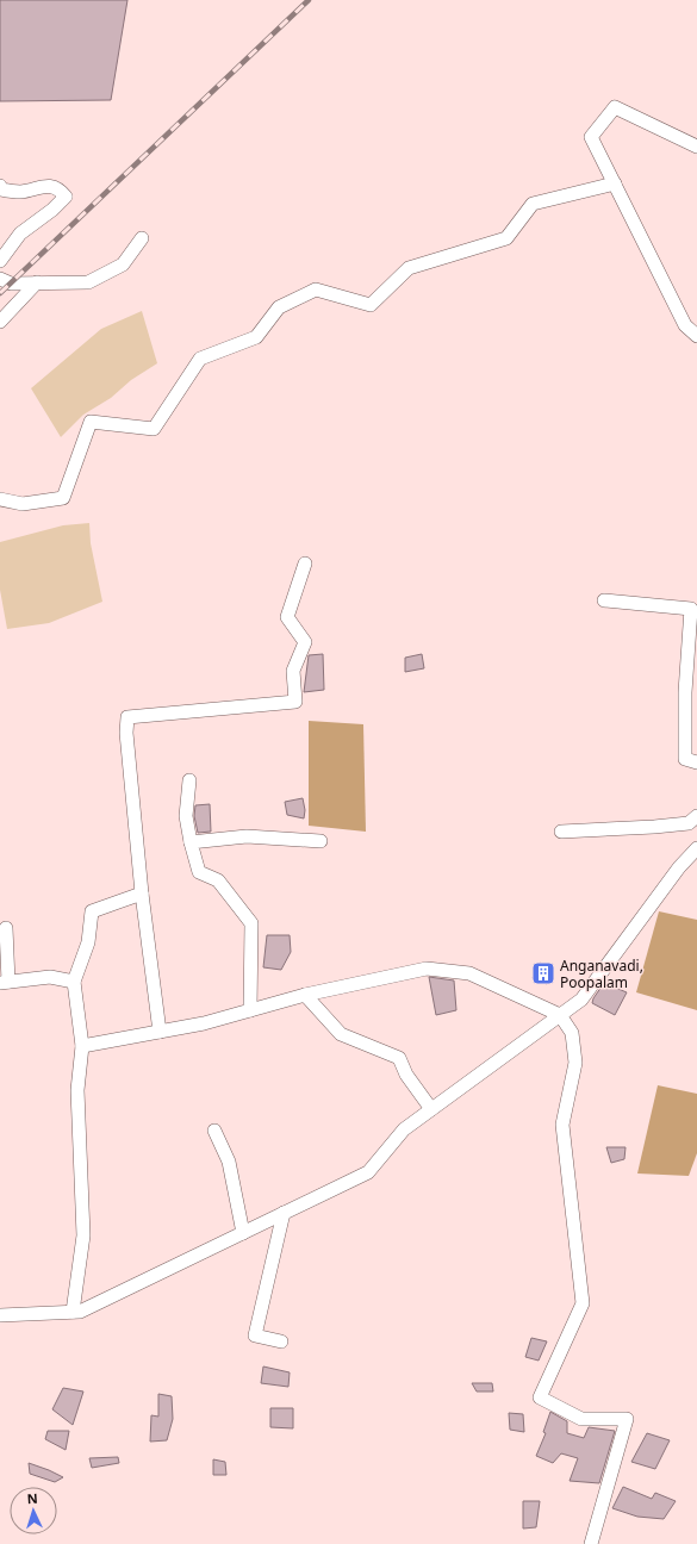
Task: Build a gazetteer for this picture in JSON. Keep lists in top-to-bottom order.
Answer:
{
  "places": {
    "building": ["Anganavadi, Poopalam"]
  },
  "north": "top"
}
